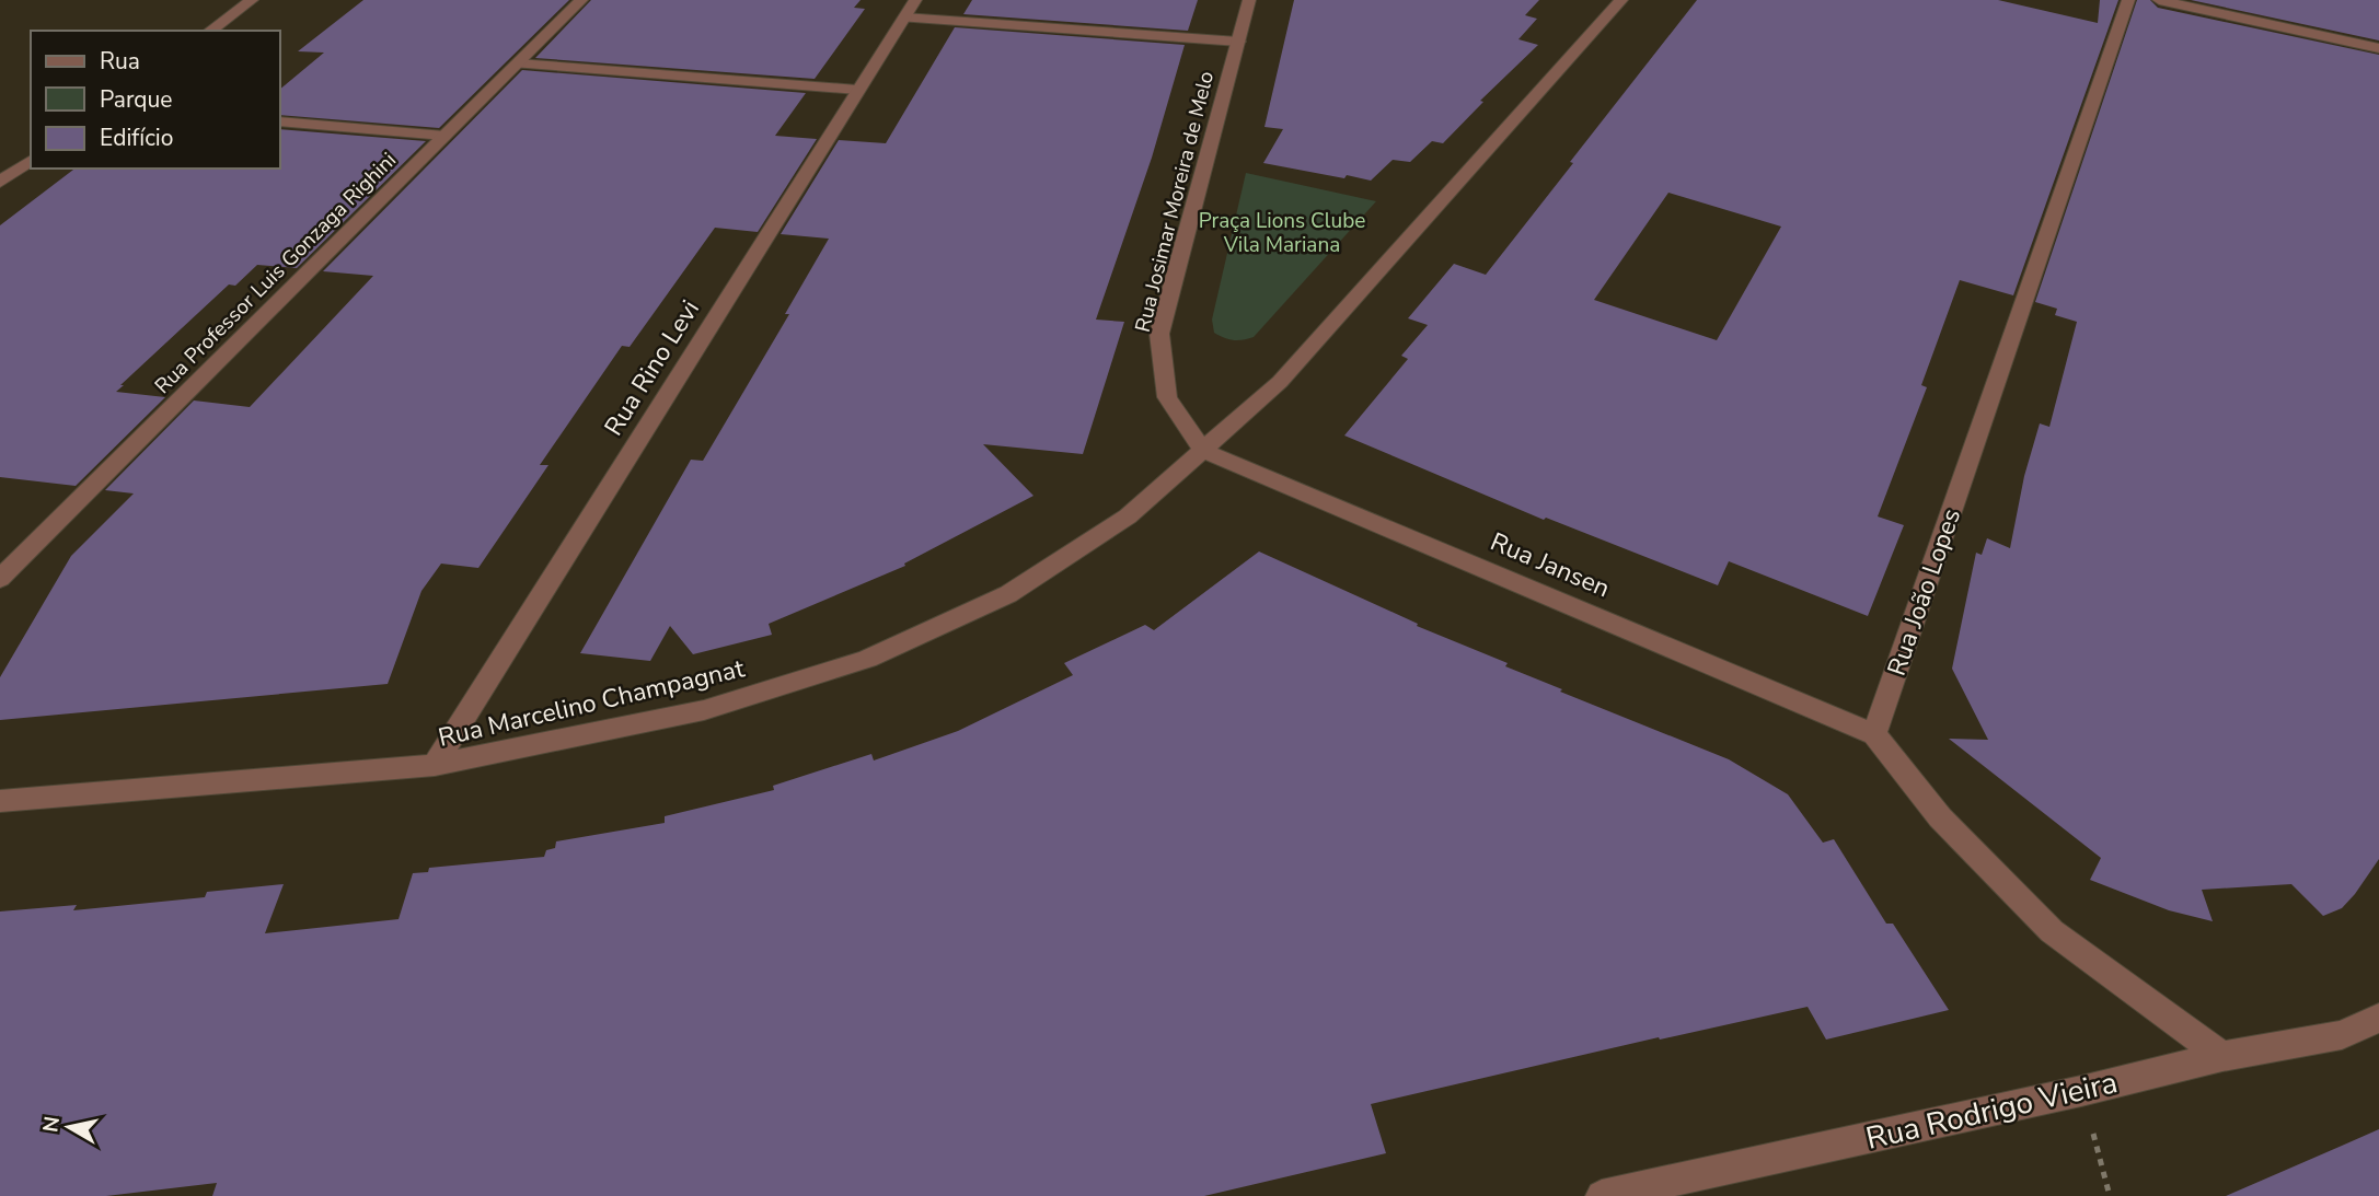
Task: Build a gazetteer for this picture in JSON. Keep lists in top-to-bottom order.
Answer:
{
  "streets": {
    "street": [
      "Rua Josimar Moreira de Melo",
      "Rua Professor Luis Gonzaga Righini",
      "Rua Rino Levi",
      "Rua Jansen",
      "Rua João Lopes",
      "Rua Marcelino Champagnat",
      "Rua Rodrigo Vieira"
    ]
  },
  "crossings": [
    ["Rua Josimar Moreira de Melo", "Rua Jansen"],
    ["Rua Josimar Moreira de Melo", "Rua Marcelino Champagnat"],
    ["Rua Rino Levi", "Rua Marcelino Champagnat"],
    ["Rua Jansen", "Rua João Lopes"],
    ["Rua Jansen", "Rua Marcelino Champagnat"]
  ],
  "parks": ["Praça Lions Clube Vila Mariana"],
  "legend": ["Rua", "Parque", "Edifício"],
  "north": "left"
}
